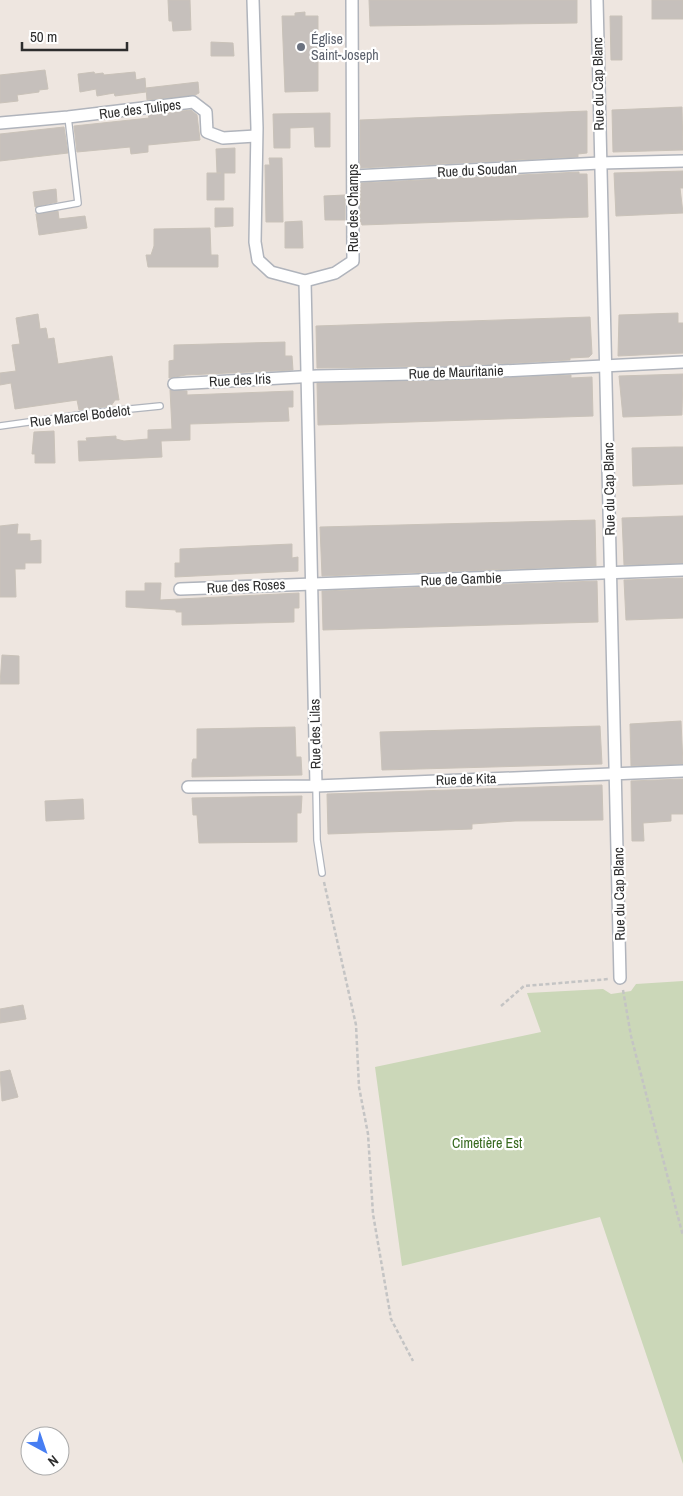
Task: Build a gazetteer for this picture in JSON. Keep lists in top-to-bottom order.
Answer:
{
  "streets": {
    "street": [
      "Rue du Cap Blanc",
      "Rue des Tulipes",
      "Rue du Soudan",
      "Rue des Champs",
      "Rue de Mauritanie",
      "Rue des Iris",
      "Rue de Gambie",
      "Rue des Roses",
      "Rue des Lilas",
      "Rue de Kita"
    ],
    "lane": ["Rue Marcel Bodelot"]
  },
  "crossings": [
    ["Rue du Cap Blanc", "Rue du Soudan"],
    ["Rue du Cap Blanc", "Rue de Mauritanie"],
    ["Rue du Cap Blanc", "Rue de Gambie"],
    ["Rue du Cap Blanc", "Rue de Kita"],
    ["Rue des Tulipes", "Rue des Champs"],
    ["Rue du Soudan", "Rue des Champs"],
    ["Rue des Champs", "Rue des Lilas"],
    ["Rue de Mauritanie", "Rue des Iris"],
    ["Rue de Mauritanie", "Rue des Lilas"],
    ["Rue des Iris", "Rue des Lilas"],
    ["Rue de Gambie", "Rue des Roses"],
    ["Rue de Gambie", "Rue des Lilas"],
    ["Rue des Roses", "Rue des Lilas"],
    ["Rue des Lilas", "Rue de Kita"]
  ],
  "parks": ["Cimetière Est"],
  "places": ["Église Saint-Joseph"],
  "scale_bar": "50 m",
  "north": "bottom right"
}
